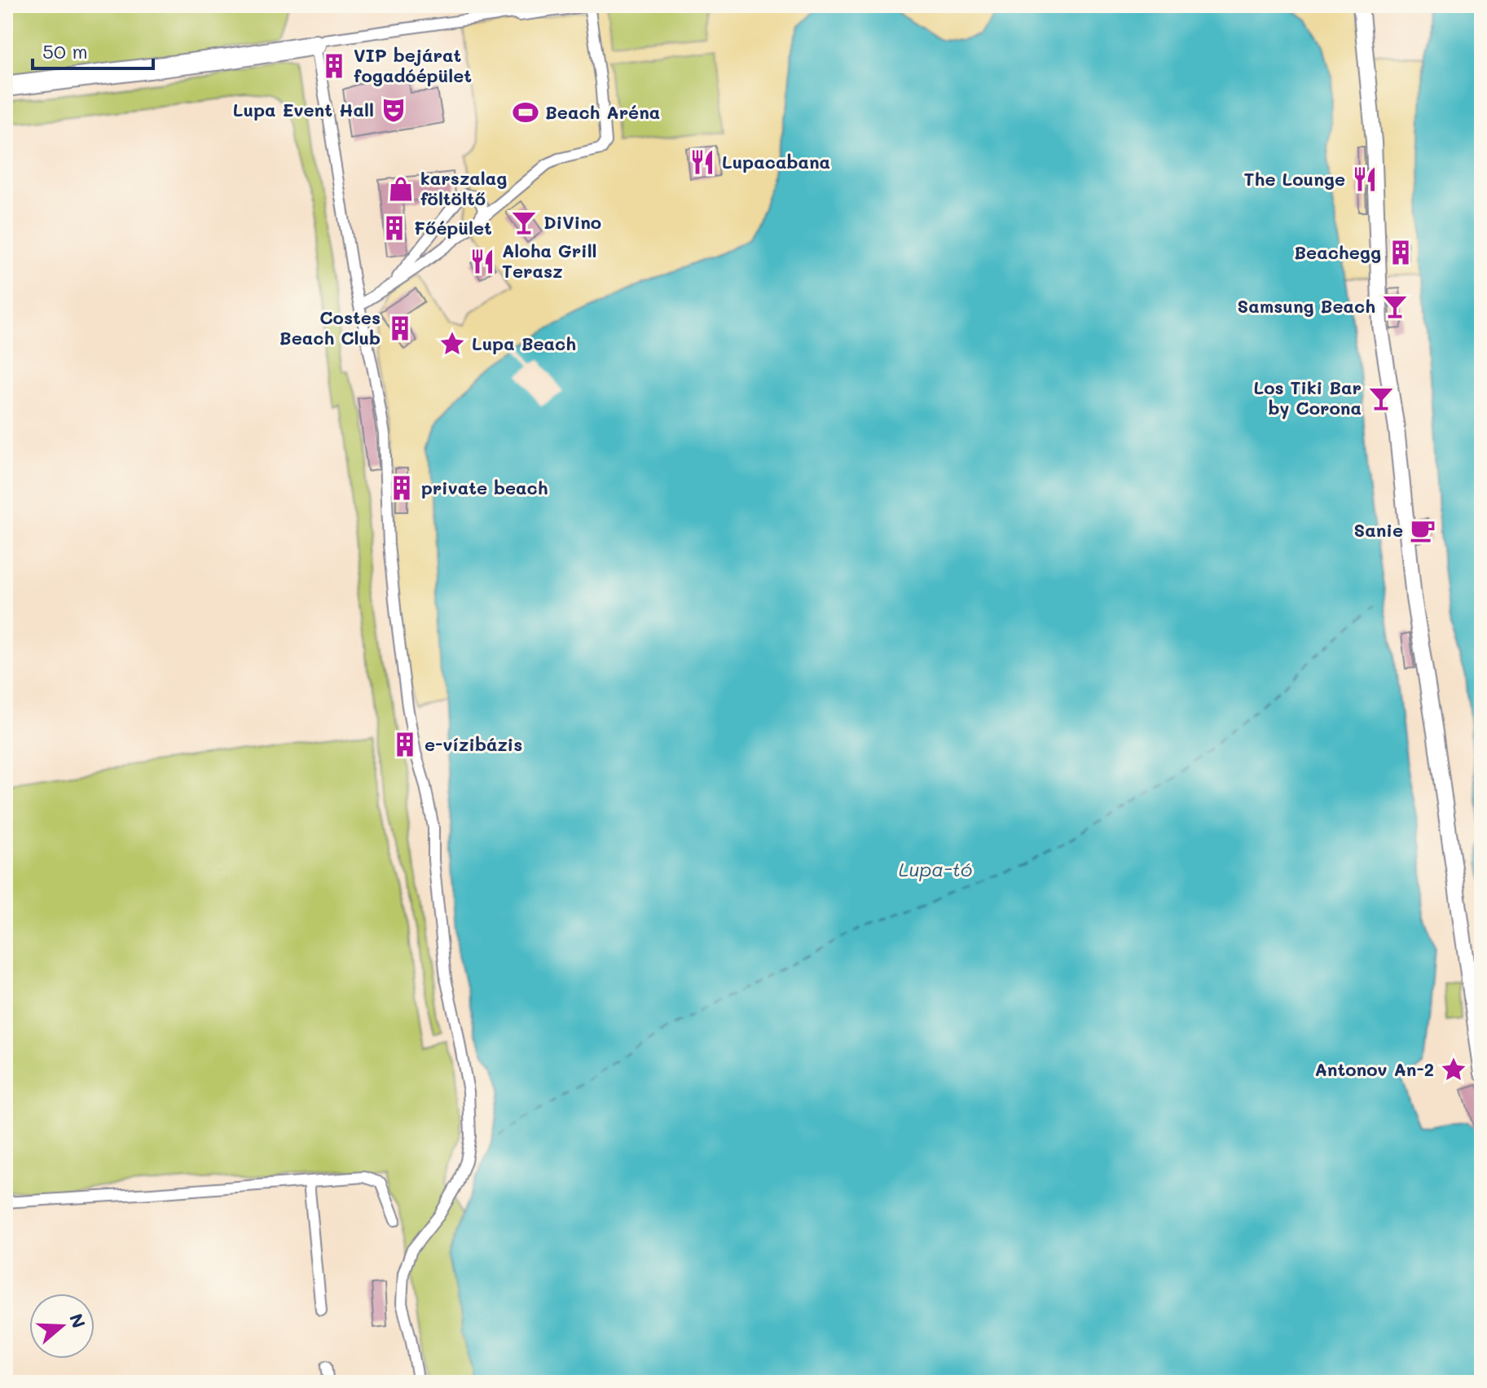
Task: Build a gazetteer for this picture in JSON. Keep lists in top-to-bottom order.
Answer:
{
  "water": ["Lupa-tó"],
  "places": {
    "building": [
      "VIP bejárat fogadóépület",
      "Főépület",
      "Beachegg",
      "Costes Beach Club",
      "private beach",
      "e-vízibázis"
    ],
    "theatre": ["Lupa Event Hall"],
    "sports": ["Beach Aréna"],
    "restaurant": ["Lupacabana", "The Lounge", "Aloha Grill Terasz"],
    "shop": ["karszalag föltöltő"],
    "bar": ["DiVino", "Samsung Beach", "Los Tiki Bar by Corona"],
    "place": ["Lupa Beach", "Antonov An-2"],
    "cafe": ["Sanie"]
  },
  "scale_bar": "50 m",
  "north": "right"
}
